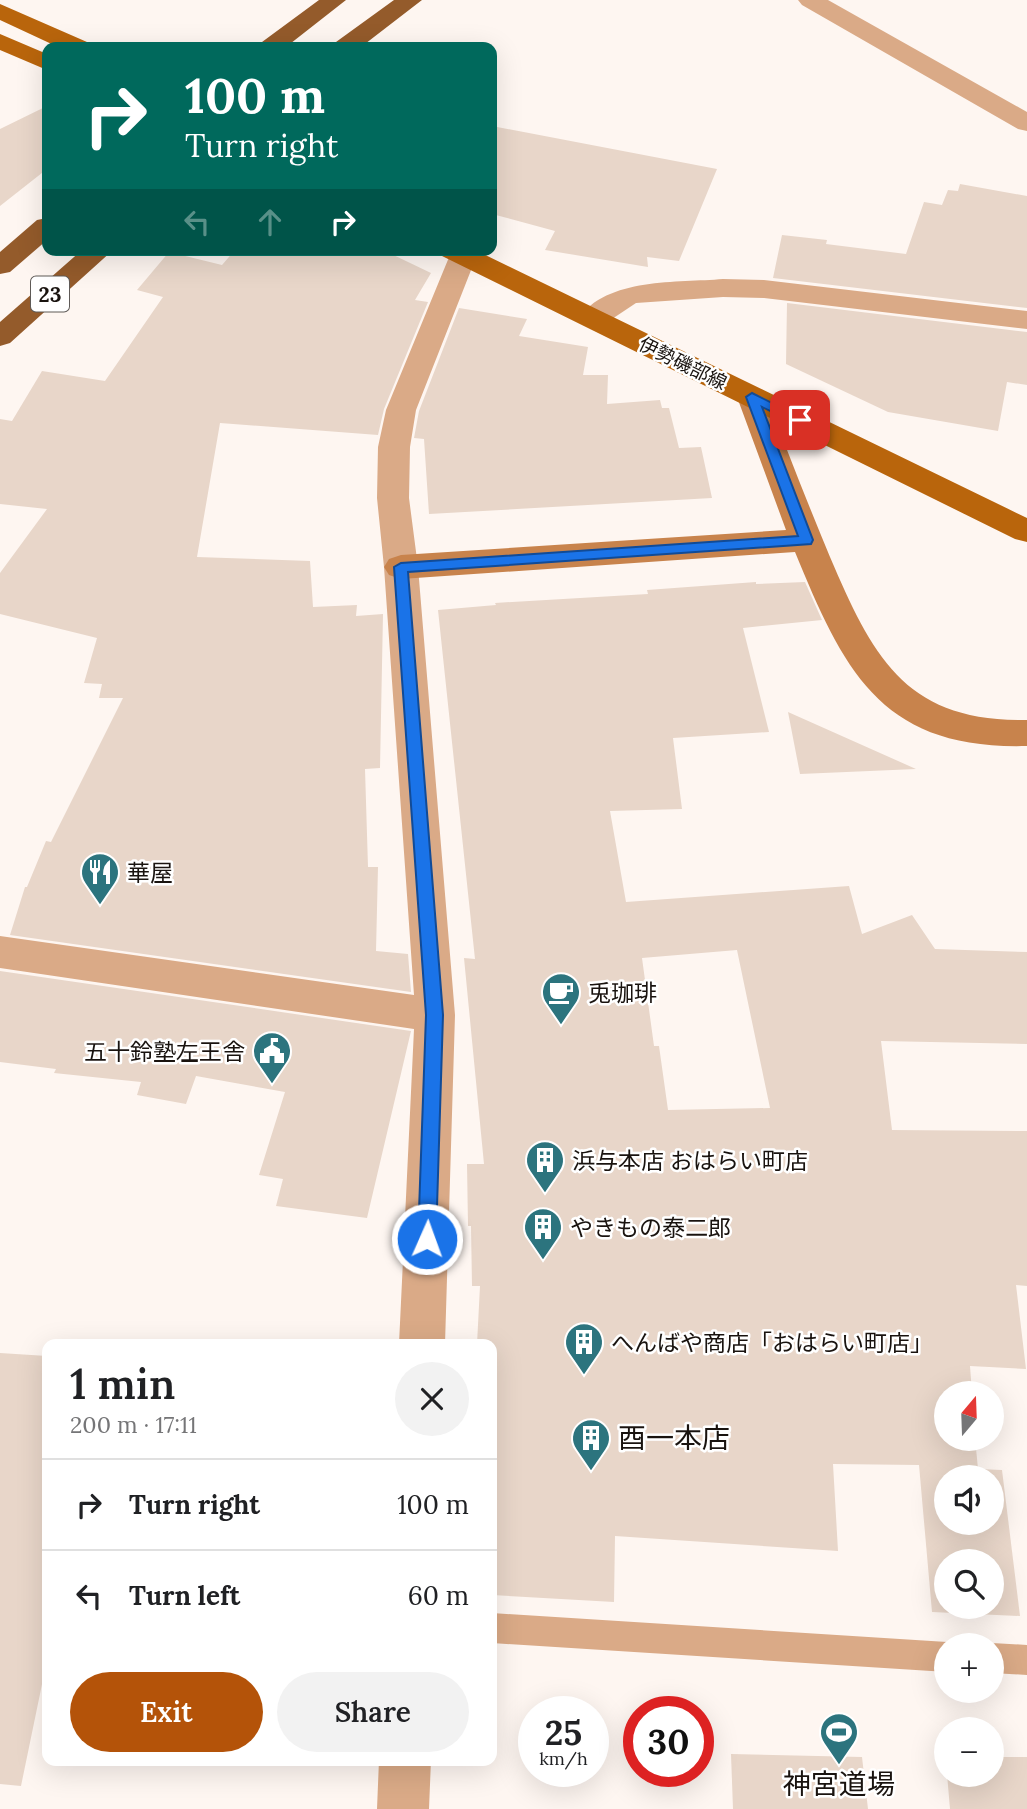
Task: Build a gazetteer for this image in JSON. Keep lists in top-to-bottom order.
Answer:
{
  "streets": {
    "highway": ["23"],
    "main road": ["伊勢磯部線"]
  },
  "places": {
    "restaurant": ["華屋"],
    "cafe": ["兎珈琲"],
    "public building": ["五十鈴塾左王舎"],
    "building": [
      "浜与本店 おはらい町店",
      "やきもの泰二郎",
      "へんばや商店「おはらい町店」",
      "酉一本店"
    ],
    "sports": ["神宮道場"]
  },
  "north": "top",
  "page": {
    "turn": ["100 m", "Turn right"],
    "heading": ["1 min", "200 m · 17:11"],
    "map_buttons": ["+", "−"],
    "list": [
      {
        "name": "Turn right",
        "value": "100 m"
      },
      {
        "name": "Turn left",
        "value": "60 m"
      }
    ],
    "buttons": ["Exit", "Share"],
    "speed": "25 km/h",
    "limit": "30"
  }
}
